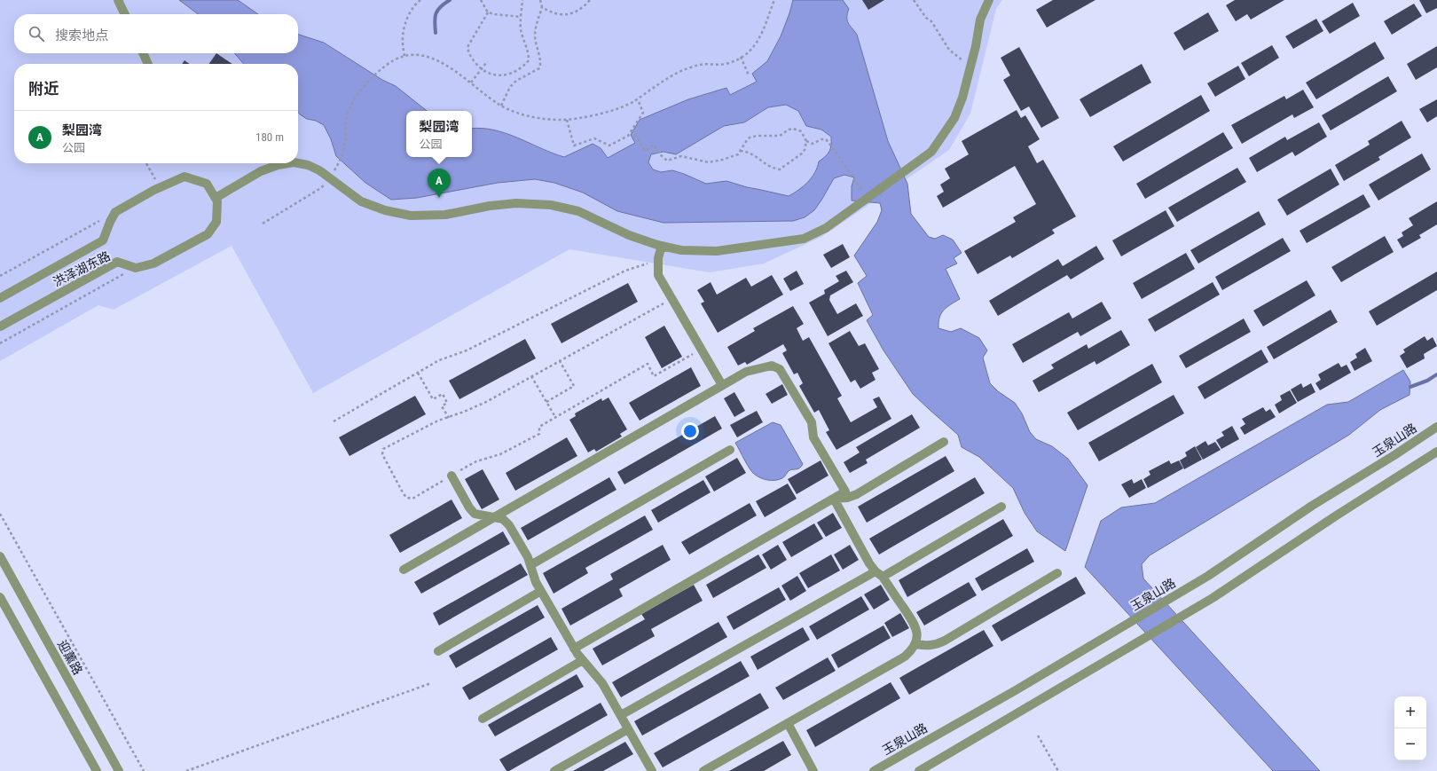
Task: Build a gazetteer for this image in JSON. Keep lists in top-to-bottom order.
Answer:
{
  "streets": {
    "street": ["洪泽湖东路", "玉泉山路", "迎薰路"]
  },
  "page": {
    "search": "搜索地点",
    "heading": "附近",
    "list": [
      {
        "mark": "A",
        "name": "梨园湾",
        "note": "公园",
        "value": "180 m"
      }
    ],
    "popup": ["梨园湾", "公园"],
    "pins": "A",
    "map_buttons": ["+", "−"]
  }
}
